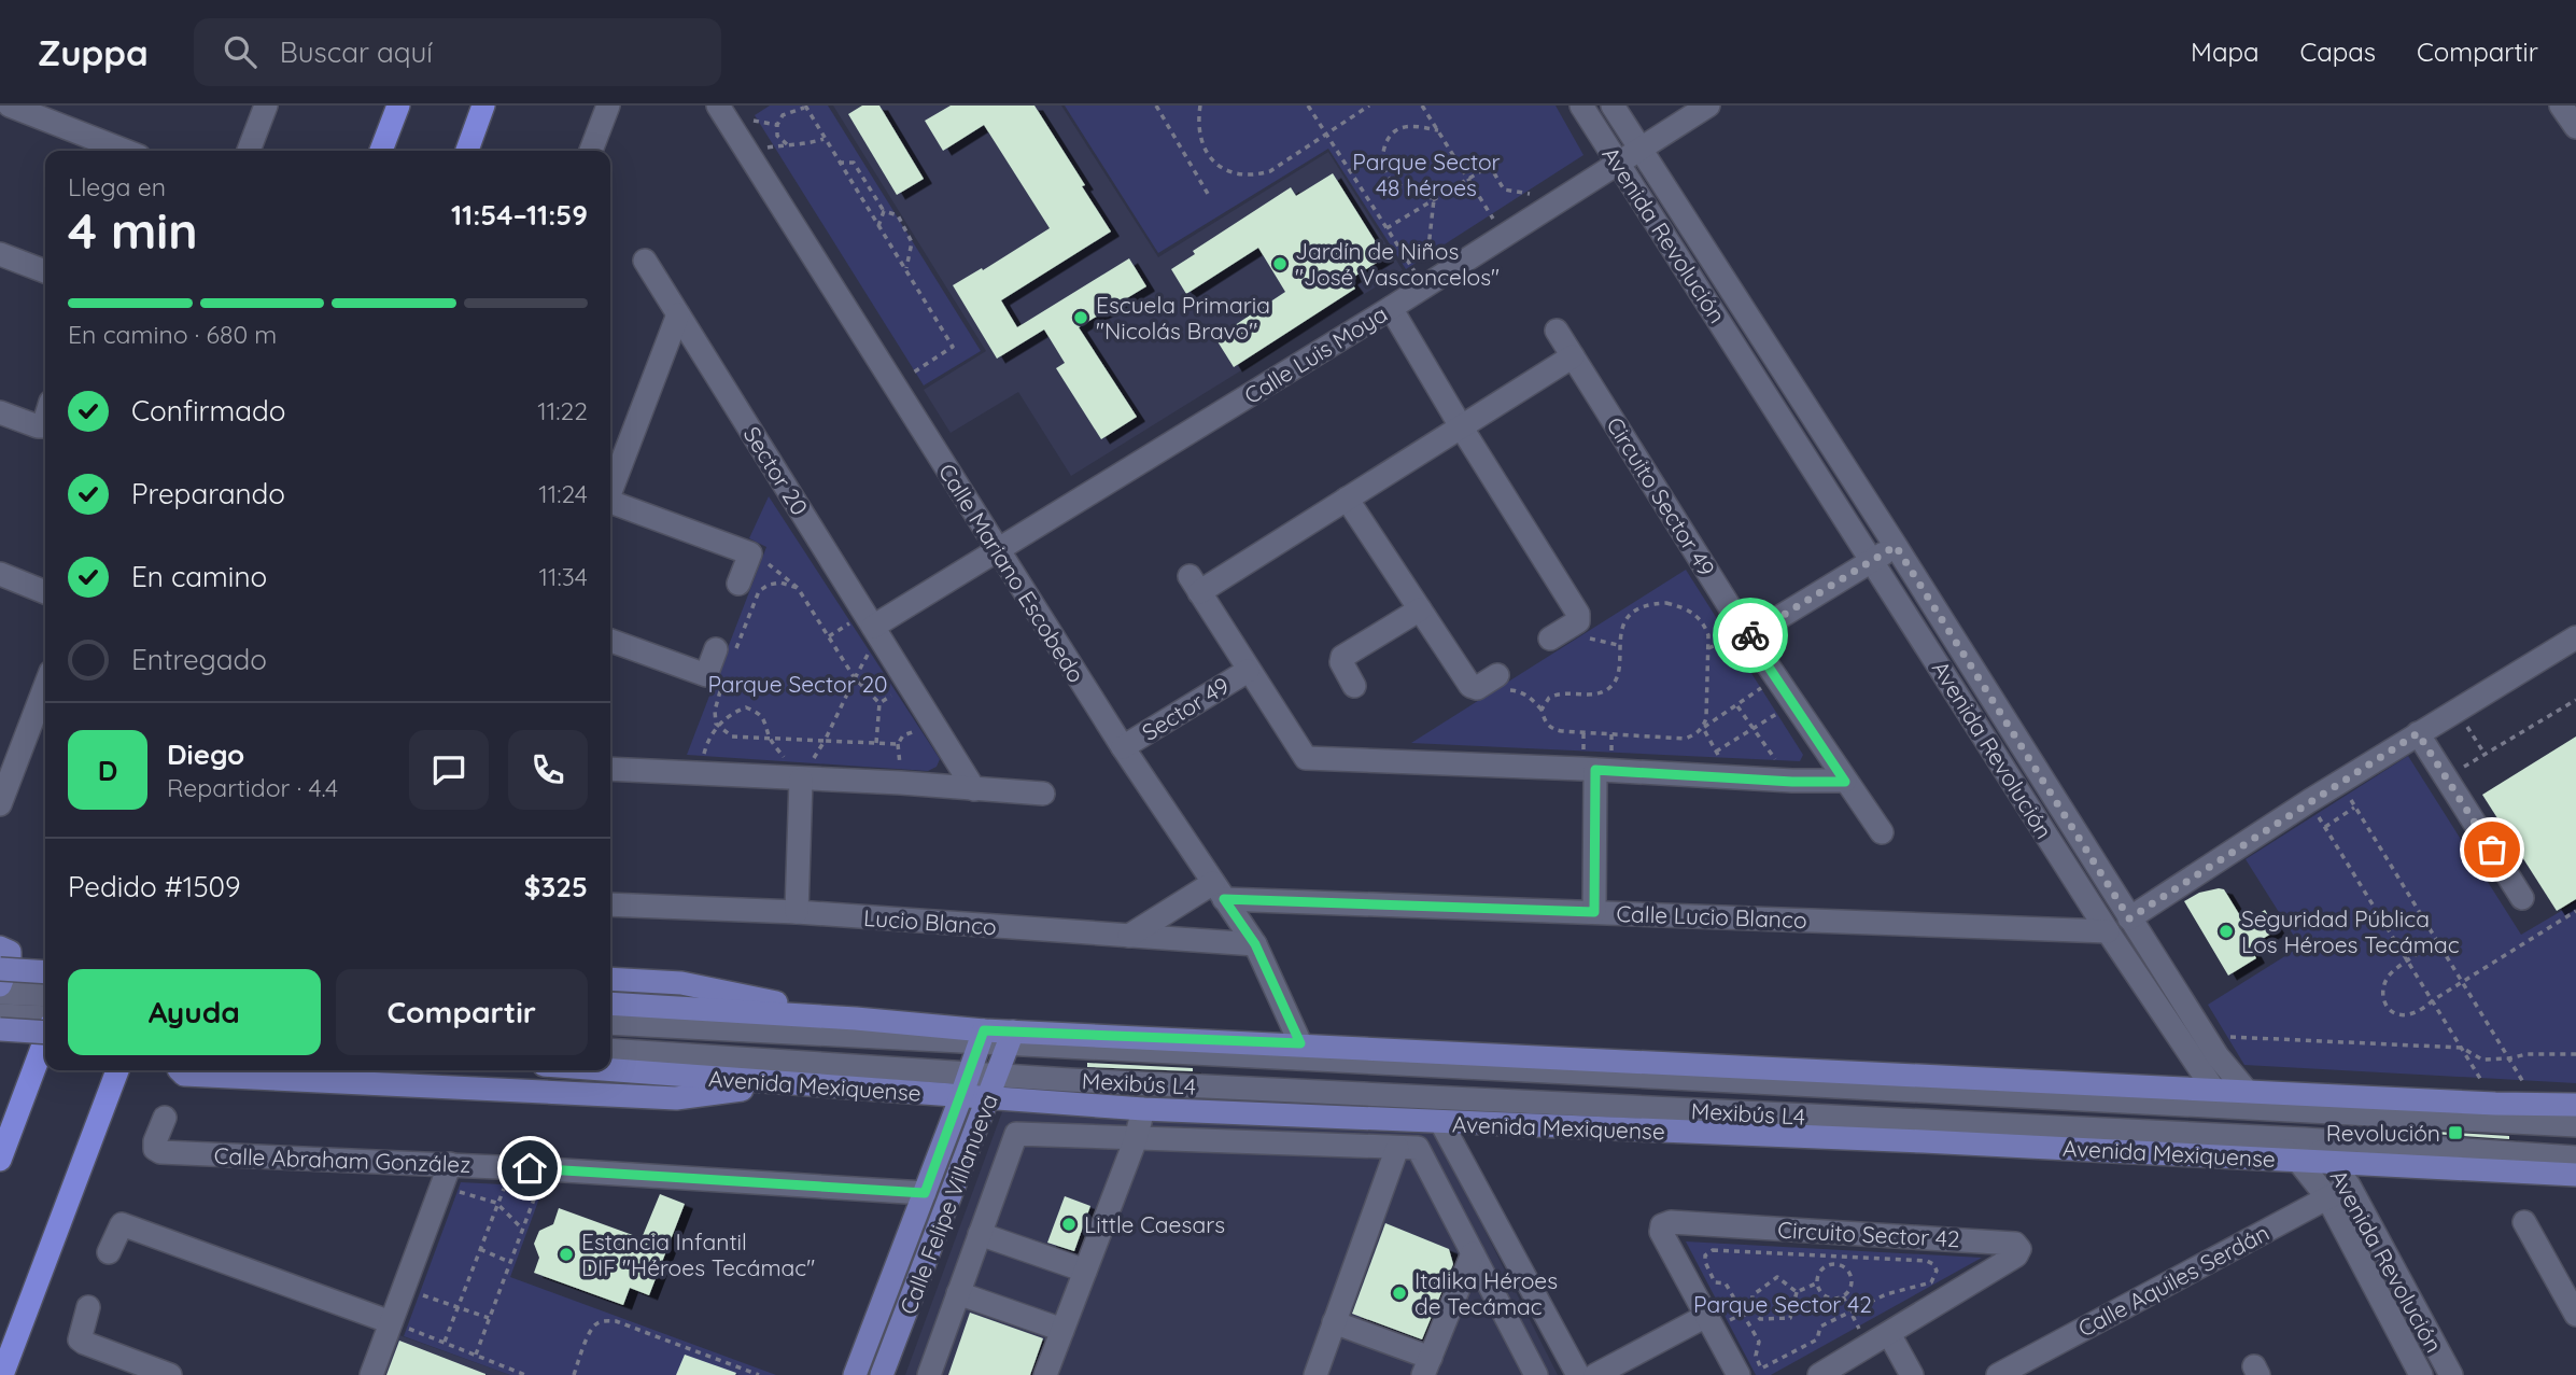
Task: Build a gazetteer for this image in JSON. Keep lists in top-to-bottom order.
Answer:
{
  "streets": {
    "main road": ["Avenida Mexiquense", "Calle Felipe Villanueva"],
    "street": [
      "Avenida Revolución",
      "Calle Luis Moya",
      "Sector 20",
      "Circuito Sector 49",
      "Calle Mariano Escobedo",
      "Sector 49",
      "Calle Lucio Blanco",
      "Lucio Blanco",
      "Mexibús L4",
      "Calle Abraham González",
      "Circuito Sector 42",
      "Calle Aquiles Serdán"
    ]
  },
  "crossings": [
    ["Avenida Revolución", "Calle Luis Moya"],
    ["Avenida Revolución", "Calle Lucio Blanco"],
    ["Avenida Revolución", "Mexibús L4"],
    ["Avenida Revolución", "Avenida Mexiquense"],
    ["Avenida Revolución", "Calle Aquiles Serdán"],
    ["Calle Luis Moya", "Calle Mariano Escobedo"],
    ["Calle Mariano Escobedo", "Sector 49"],
    ["Calle Mariano Escobedo", "Calle Lucio Blanco"],
    ["Calle Mariano Escobedo", "Lucio Blanco"],
    ["Mexibús L4", "Calle Felipe Villanueva"],
    ["Avenida Mexiquense", "Calle Felipe Villanueva"],
    ["Calle Abraham González", "Calle Felipe Villanueva"]
  ],
  "parks": ["Parque Sector 48 héroes", "Parque Sector 20", "Parque Sector 42"],
  "places": {
    "other": [
      "Jardín de Niños \"José Vasconcelos\"",
      "Escuela Primaria \"Nicolás Bravo\"",
      "Seguridad Pública Los Héroes Tecámac",
      "Little Caesars",
      "Estancia Infantil DIF \"Héroes Tecámac\"",
      "Italika Héroes de Tecámac"
    ],
    "transit": ["Revolución"]
  },
  "page": {
    "header": "Zuppa",
    "search": "Buscar aquí",
    "nav": ["Mapa", "Capas", "Compartir"],
    "heading": ["4 min", "Llega en", "11:54–11:59"],
    "panel": [
      "Diego",
      "Repartidor · 4.4",
      "Pedido #1509",
      "$325"
    ],
    "bar": "En camino · 680 m",
    "list": [
      ["Confirmado", "11:22"],
      ["Preparando", "11:24"],
      ["En camino", "11:34"],
      "Entregado"
    ],
    "round": "D",
    "buttons": ["Ayuda", "Compartir"]
  }
}
